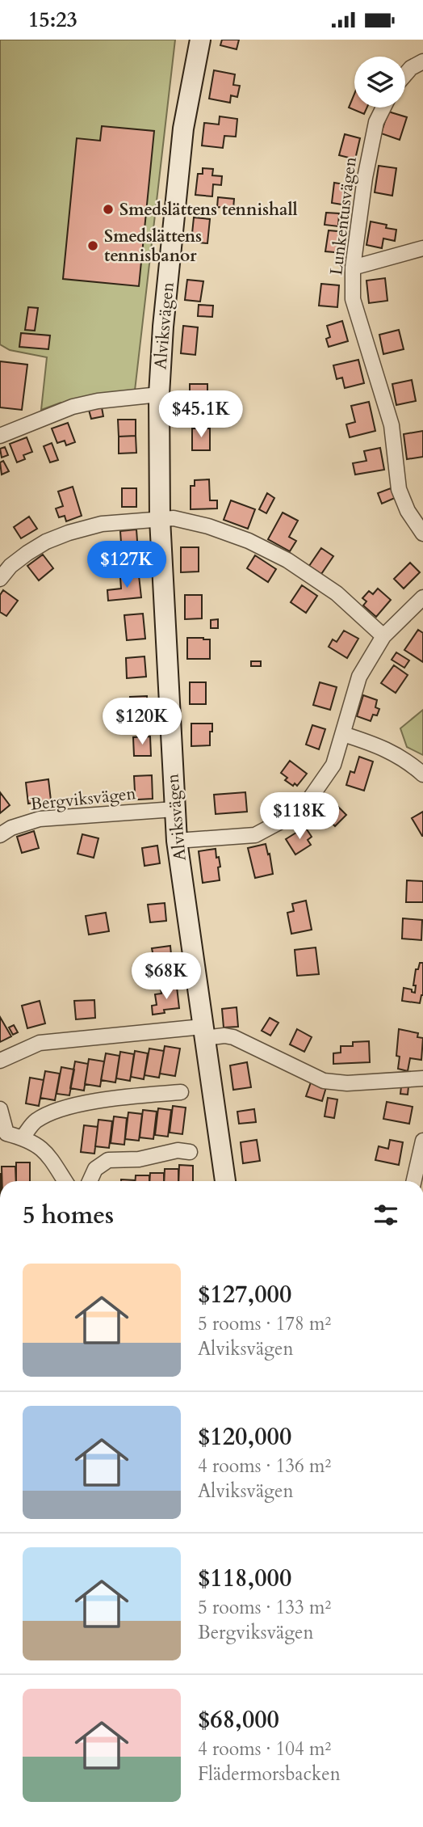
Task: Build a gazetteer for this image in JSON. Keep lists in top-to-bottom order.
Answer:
{
  "streets": {
    "street": ["Lunkentusvägen", "Alviksvägen", "Bergviksvägen"]
  },
  "crossings": [
    ["Alviksvägen", "Bergviksvägen"]
  ],
  "places": ["Smedslättens tennishall", "Smedslättens tennisbanor"],
  "page": {
    "status": "15:23",
    "price": [
      "$45.1K",
      "$127K",
      "$120K",
      "$118K",
      "$68K"
    ],
    "heading": "5 homes",
    "list": [
      {
        "name": "$127,000",
        "note": "5 rooms · 178 m² · Alviksvägen"
      },
      {
        "name": "$120,000",
        "note": "4 rooms · 136 m² · Alviksvägen"
      },
      {
        "name": "$118,000",
        "note": "5 rooms · 133 m² · Bergviksvägen"
      },
      {
        "name": "$68,000",
        "note": "4 rooms · 104 m² · Flädermorsbacken"
      }
    ]
  }
}
